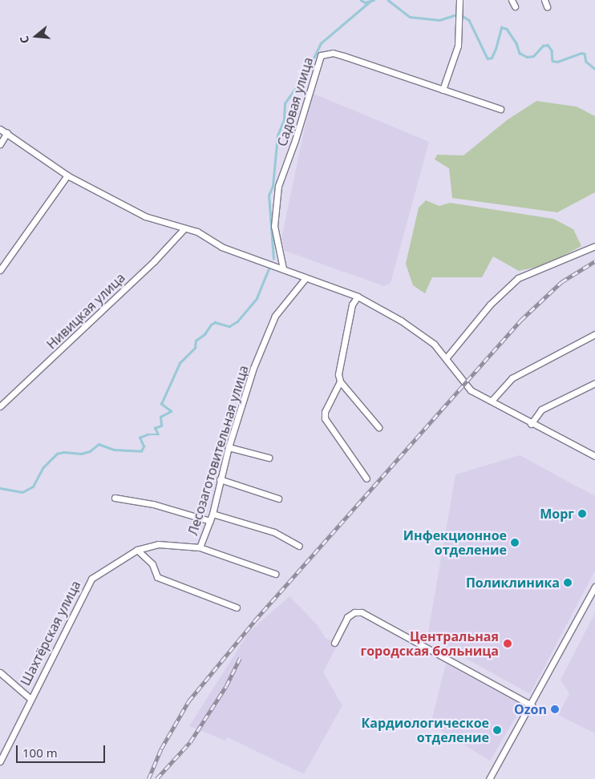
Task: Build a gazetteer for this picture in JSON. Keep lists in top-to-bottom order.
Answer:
{
  "streets": {
    "street": [
      "Садовая улица",
      "Нивицкая улица",
      "Лесозаготовительная улица",
      "Шахтёрская улица"
    ]
  },
  "crossings": [
    ["Лесозаготовительная улица", "Шахтёрская улица"]
  ],
  "places": [
    "Морг",
    "Инфекционное отделение",
    "Поликлиника",
    "Центральная городская больница",
    "Ozon",
    "Кардиологическое отделение"
  ],
  "scale_bar": "100 m",
  "north": "left"
}
